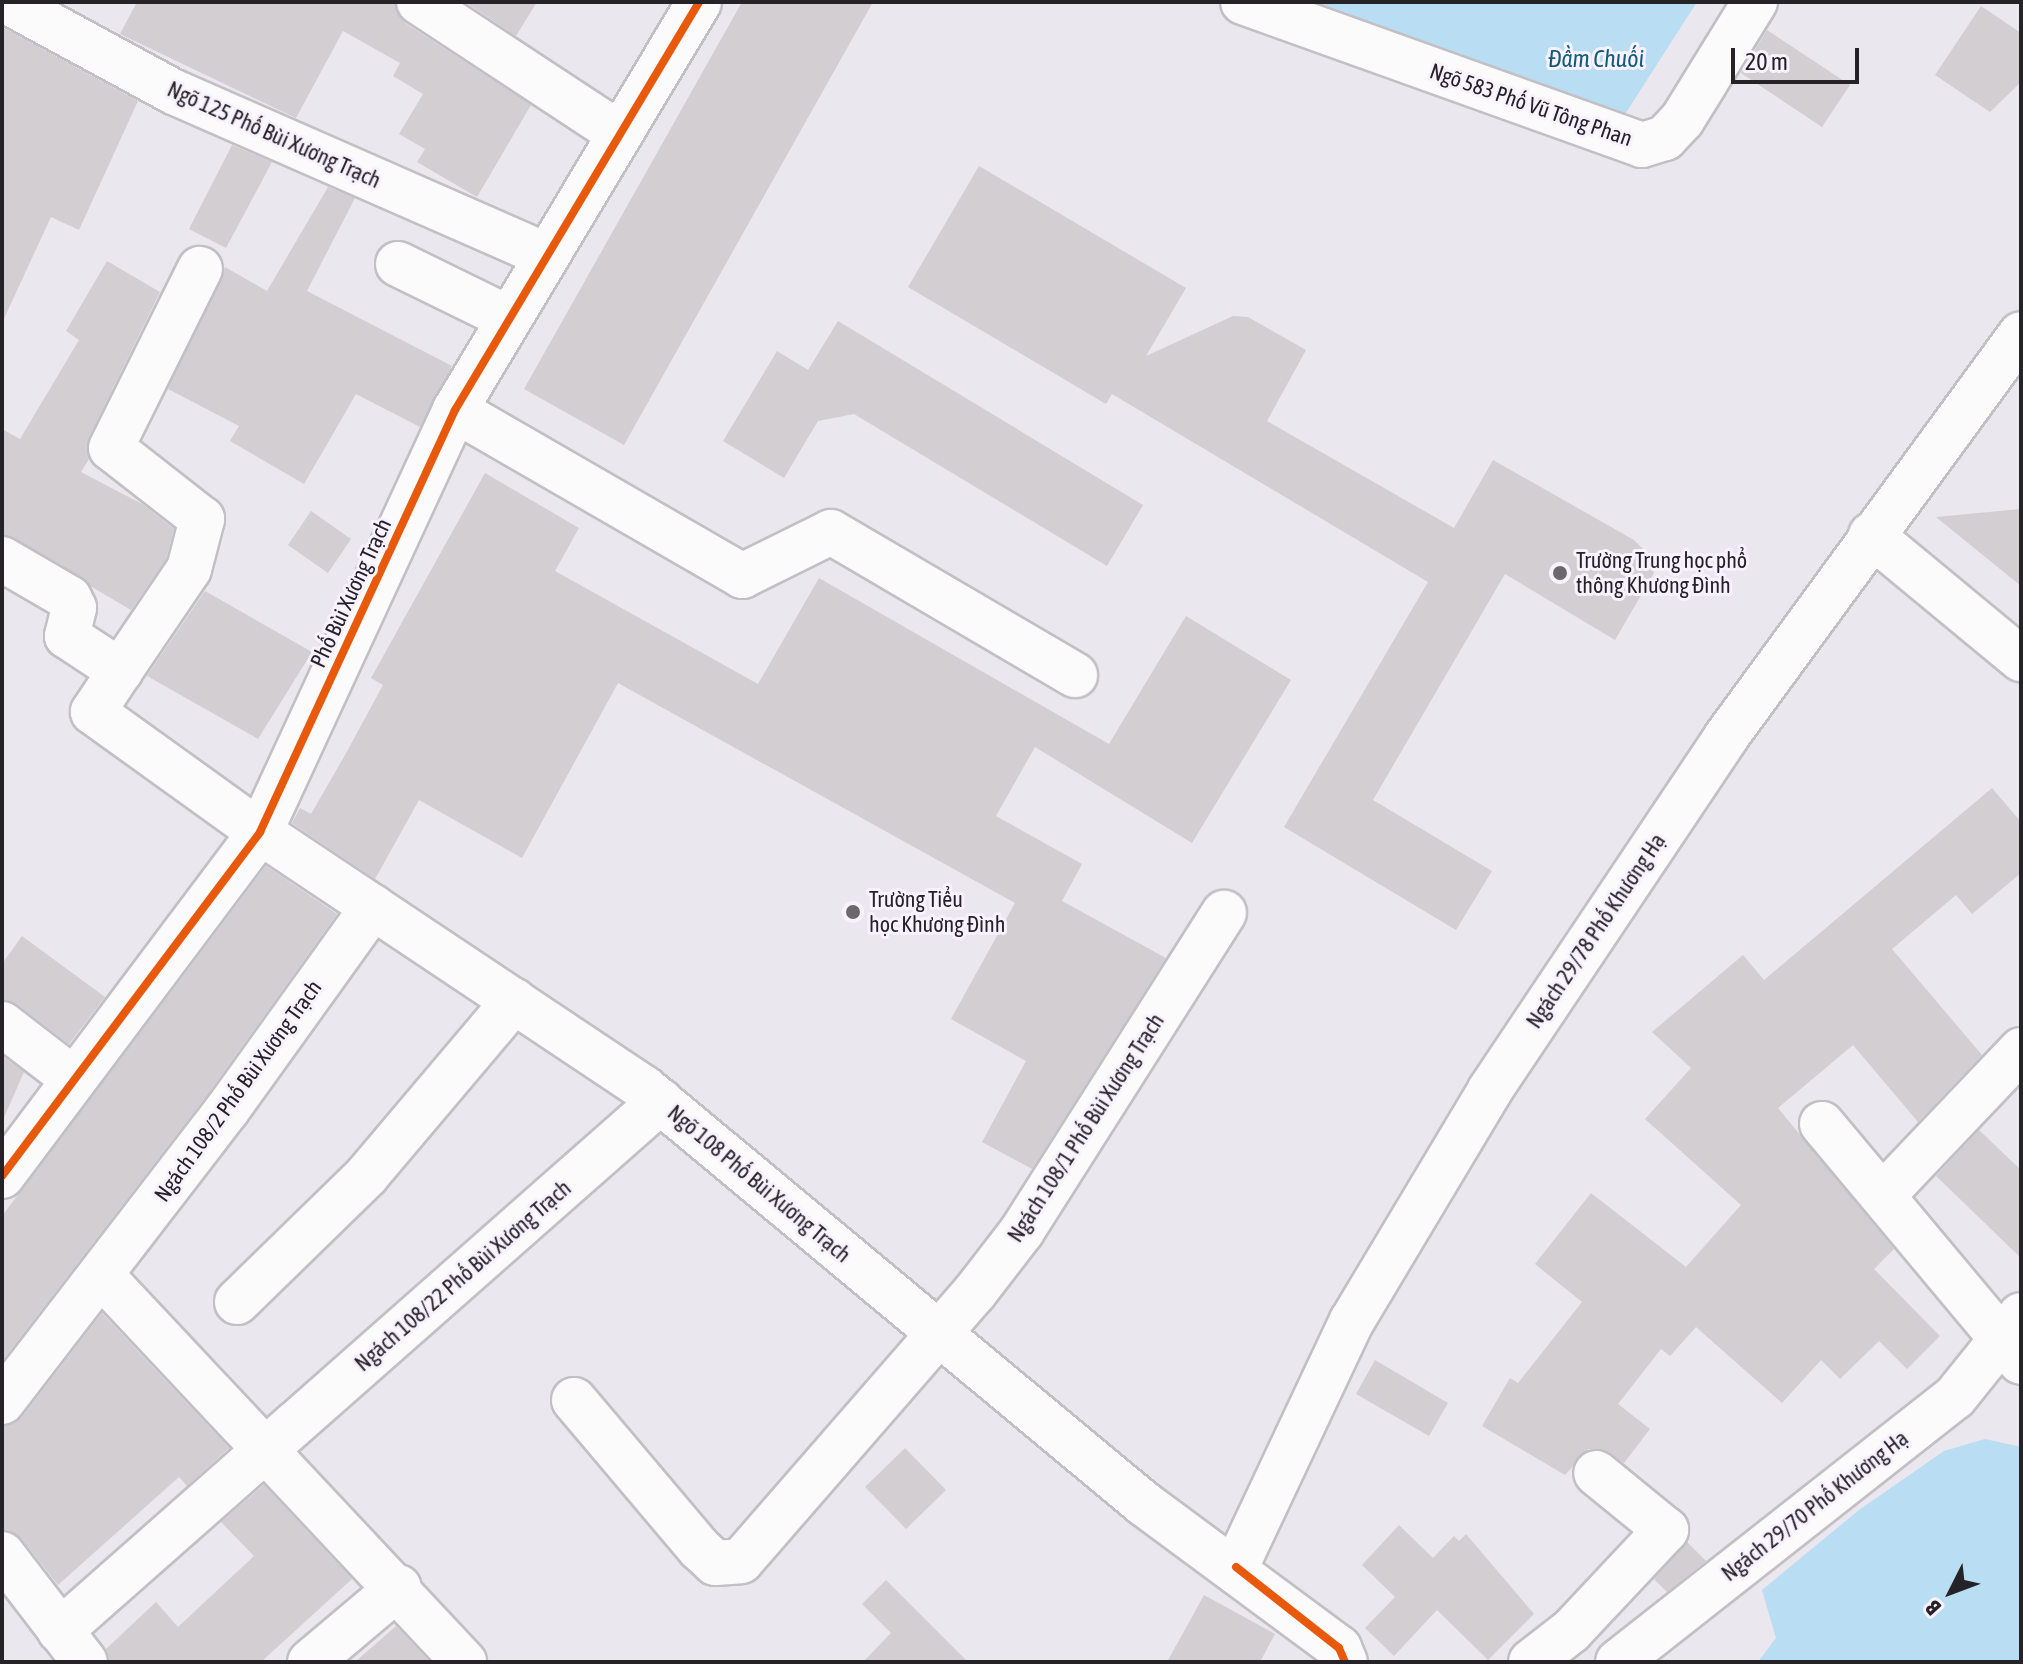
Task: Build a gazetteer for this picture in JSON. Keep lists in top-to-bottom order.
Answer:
{
  "streets": {
    "street": [
      "Ngõ 583 Phố Vũ Tông Phan",
      "Ngõ 125 Phố Bùi Xương Trạch",
      "Phố Bùi Xương Trạch",
      "Ngách 29/78 Phố Khương Hạ",
      "Ngách 108/2 Phố Bùi Xương Trạch",
      "Ngách 108/1 Phố Bùi Xương Trạch",
      "Ngõ 108 Phố Bùi Xương Trạch",
      "Ngách 108/22 Phố Bùi Xương Trạch",
      "Ngách 29/70 Phố Khương Hạ"
    ]
  },
  "crossings": [
    ["Ngõ 125 Phố Bùi Xương Trạch", "Phố Bùi Xương Trạch"],
    ["Phố Bùi Xương Trạch", "Ngõ 108 Phố Bùi Xương Trạch"],
    ["Ngách 29/78 Phố Khương Hạ", "Ngõ 108 Phố Bùi Xương Trạch"],
    ["Ngách 108/2 Phố Bùi Xương Trạch", "Ngõ 108 Phố Bùi Xương Trạch"],
    ["Ngách 108/1 Phố Bùi Xương Trạch", "Ngõ 108 Phố Bùi Xương Trạch"],
    ["Ngõ 108 Phố Bùi Xương Trạch", "Ngách 108/22 Phố Bùi Xương Trạch"]
  ],
  "water": ["Đầm Chuối"],
  "places": ["Trường Trung học phổ thông Khương Đình", "Trường Tiểu học Khương Đình"],
  "scale_bar": "20 m",
  "north": "bottom left"
}
